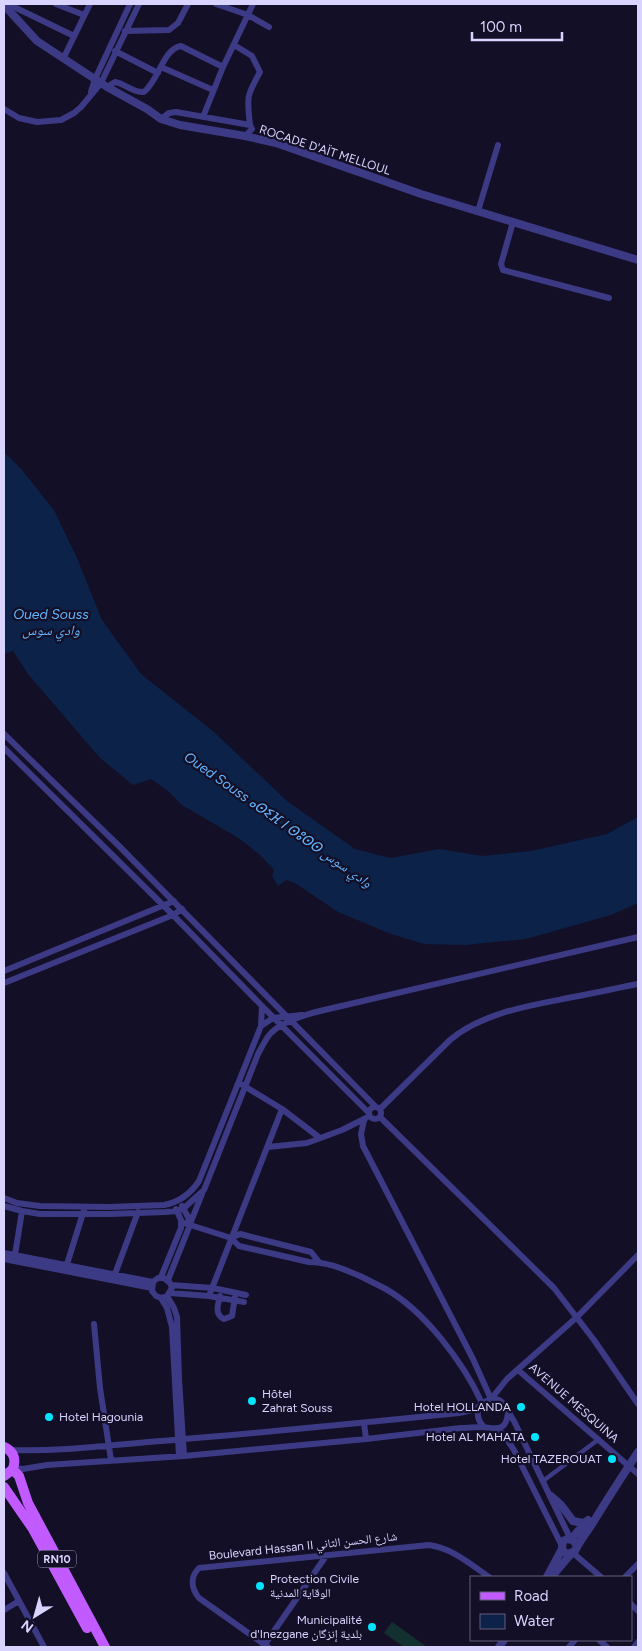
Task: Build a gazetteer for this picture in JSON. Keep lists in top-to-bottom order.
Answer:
{
  "streets": {
    "main road": ["RN10"],
    "street": ["ROCADE D'AÏT MELLOUL", "AVENUE MESQUINA", "Boulevard Hassan II شارع الحسن الثاني"]
  },
  "water": ["Oued Souss وادي سوس", "Oued Souss ⴰⵙⵉⴼ ⵏ ⵙⵓⵙⵙ وادي سوس"],
  "places": [
    "Hôtel Zahrat Souss",
    "Hotel HOLLANDA",
    "Hotel Hagounia",
    "Hotel AL MAHATA",
    "Hotel TAZEROUAT",
    "Protection Civile الوقاية المدنية",
    "Municipalité d'Inezgane بلدية إنزگان"
  ],
  "legend": ["Road", "Water"],
  "scale_bar": "100 m",
  "north": "bottom left"
}
